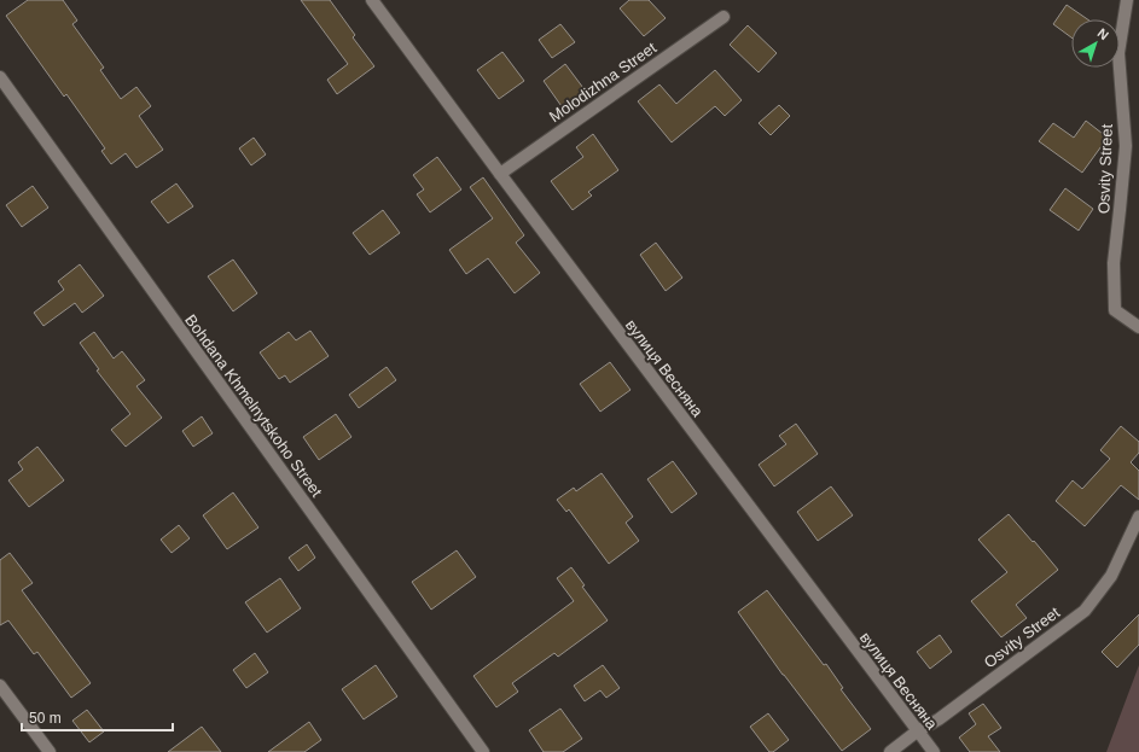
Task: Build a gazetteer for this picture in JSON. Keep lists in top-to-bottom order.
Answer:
{
  "streets": {
    "street": [
      "Molodizhna Street",
      "Osvity Street",
      "вулиця Весняна",
      "Bohdana Khmelnytskoho Street"
    ]
  },
  "crossings": [
    ["Molodizhna Street", "вулиця Весняна"],
    ["Osvity Street", "вулиця Весняна"]
  ],
  "scale_bar": "50 m",
  "north": "top right"
}
